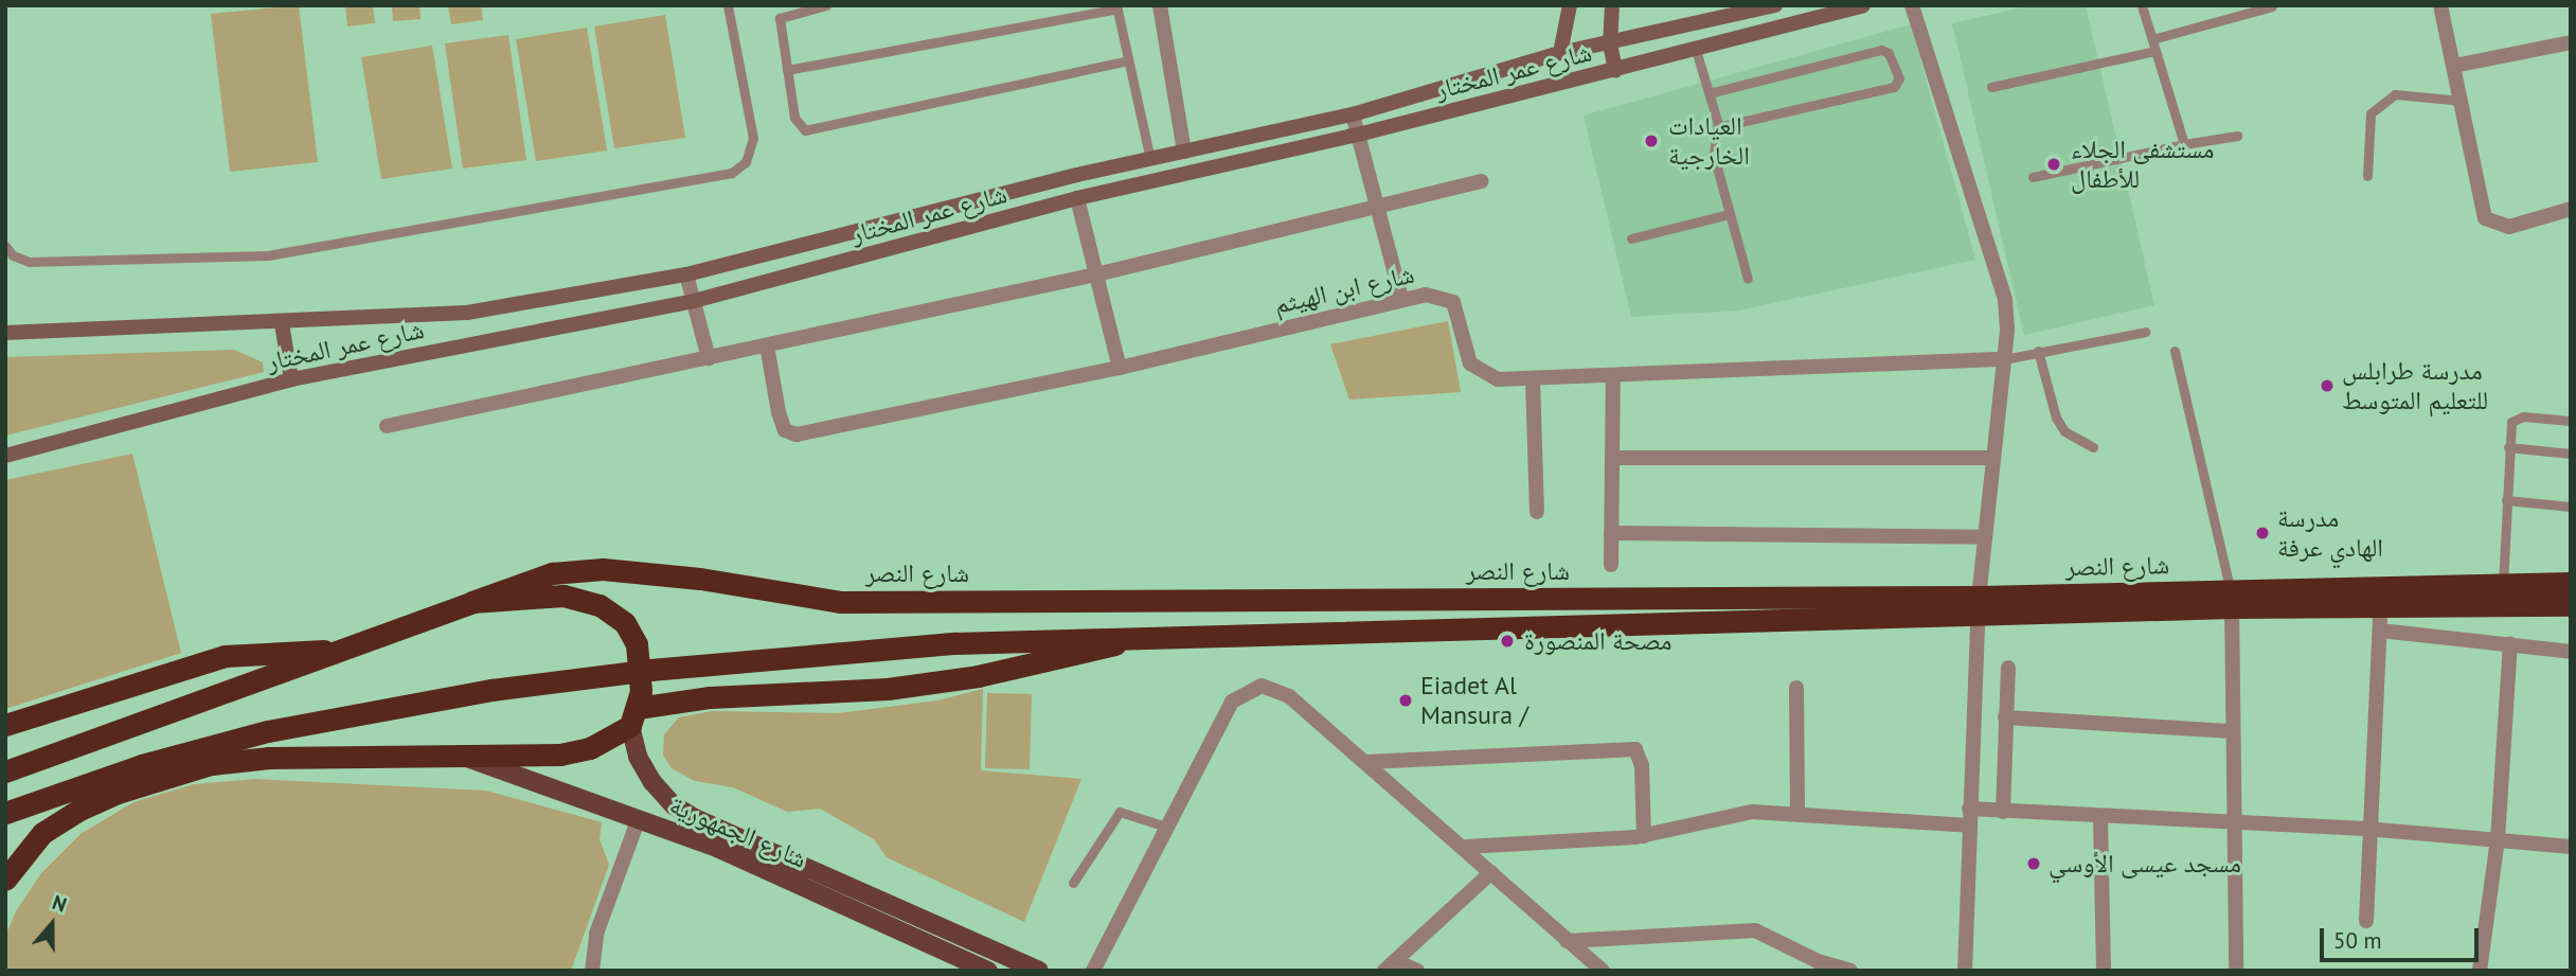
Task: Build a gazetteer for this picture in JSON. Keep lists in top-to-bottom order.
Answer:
{
  "streets": {
    "highway": ["شارع النصر"],
    "main road": ["شارع عمر المختار", "شارع الجمهورية"],
    "street": ["شارع ابن الهيثم"]
  },
  "places": [
    "العيادات الخارجية",
    "مستشفى الجلاء للأطفال",
    "مدرسة طرابلس للتعليم المتوسط",
    "مدرسة الهادي عرفة",
    "مصحة المنصورة",
    "Eiadet Al Mansura /",
    "مسجد عيسى الأوسي"
  ],
  "scale_bar": "50 m",
  "north": "top"
}
